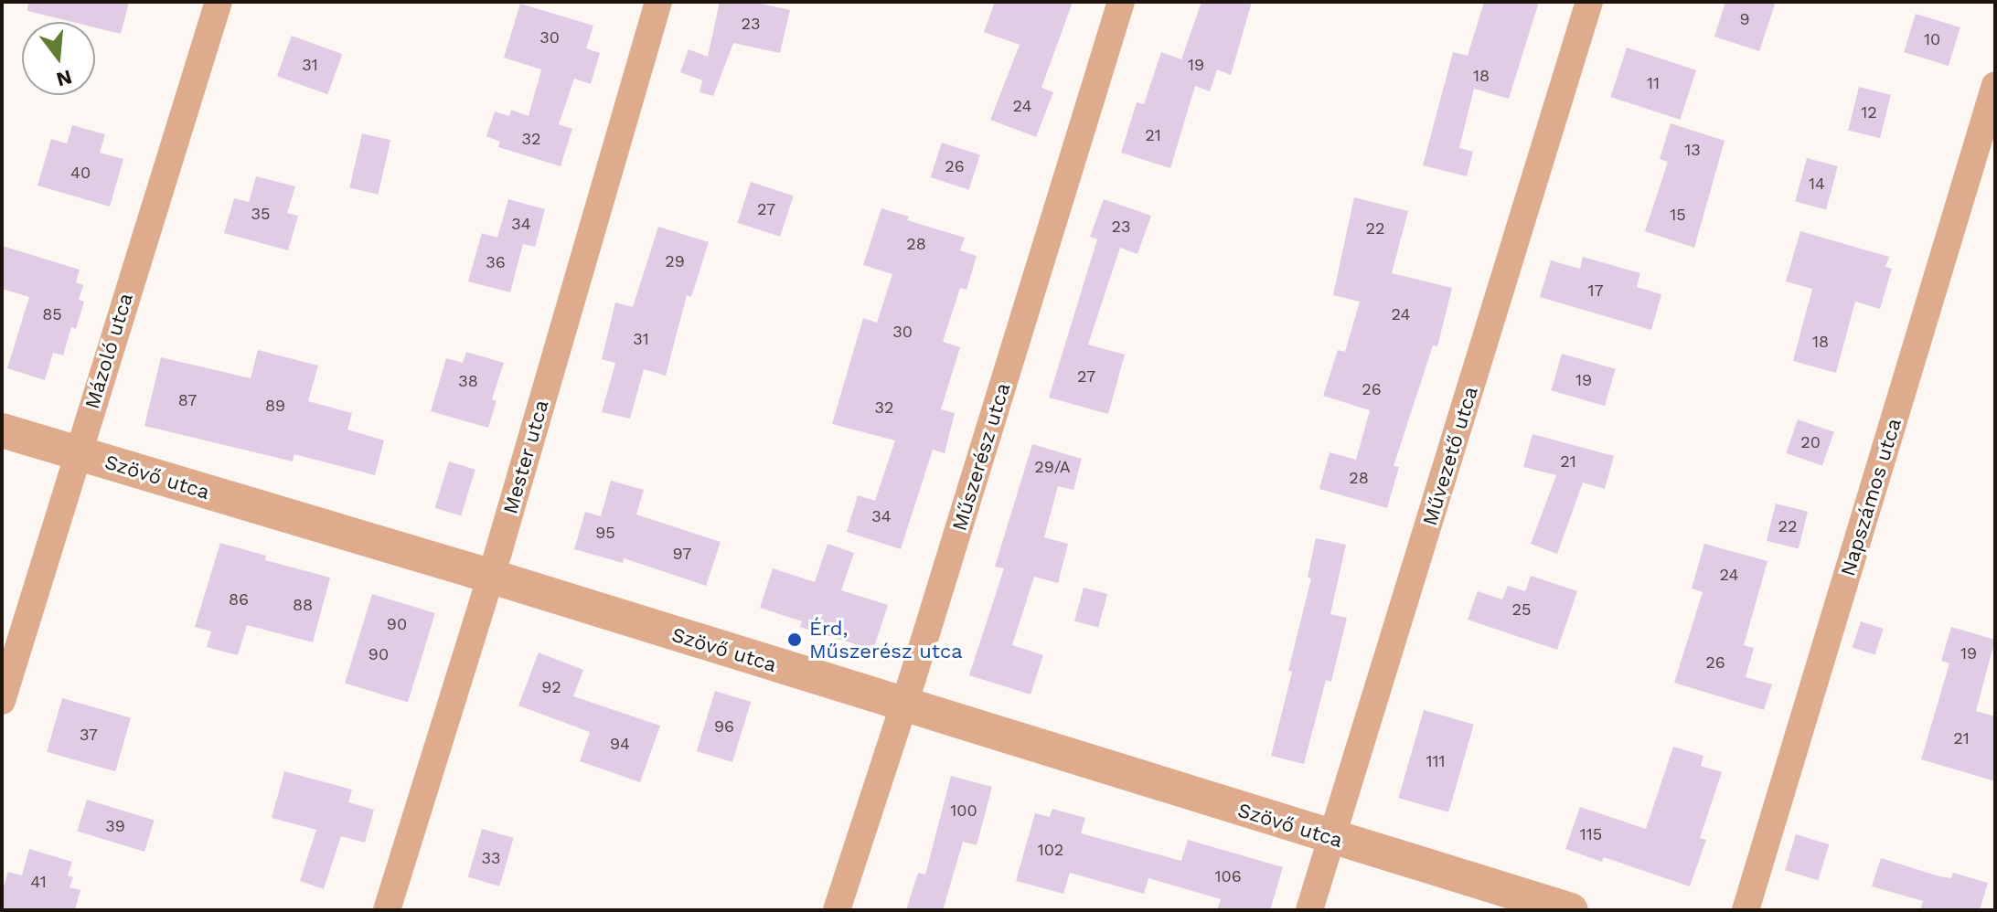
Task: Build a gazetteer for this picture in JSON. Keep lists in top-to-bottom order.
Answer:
{
  "streets": {
    "street": [
      "Mázoló utca",
      "Művezető utca",
      "Mester utca",
      "Műszerész utca",
      "Szövő utca",
      "Napszámos utca"
    ]
  },
  "crossings": [
    ["Mázoló utca", "Szövő utca"],
    ["Művezető utca", "Szövő utca"],
    ["Mester utca", "Szövő utca"],
    ["Műszerész utca", "Szövő utca"]
  ],
  "places": ["Érd, Műszerész utca"],
  "house_numbers": [
    "9",
    "23",
    "30",
    "10",
    "31",
    "19",
    "18",
    "11",
    "24",
    "12",
    "21",
    "32",
    "13",
    "26",
    "40",
    "14",
    "27",
    "35",
    "15",
    "34",
    "23",
    "22",
    "28",
    "29",
    "36",
    "17",
    "85",
    "24",
    "30",
    "31",
    "18",
    "27",
    "19",
    "38",
    "26",
    "87",
    "89",
    "32",
    "20",
    "21",
    "29/A",
    "28",
    "34",
    "22",
    "95",
    "97",
    "24",
    "86",
    "88",
    "25",
    "90",
    "19",
    "90",
    "26",
    "92",
    "96",
    "37",
    "21",
    "94",
    "111",
    "100",
    "39",
    "115",
    "102",
    "33",
    "106",
    "41"
  ],
  "north": "bottom"
}
